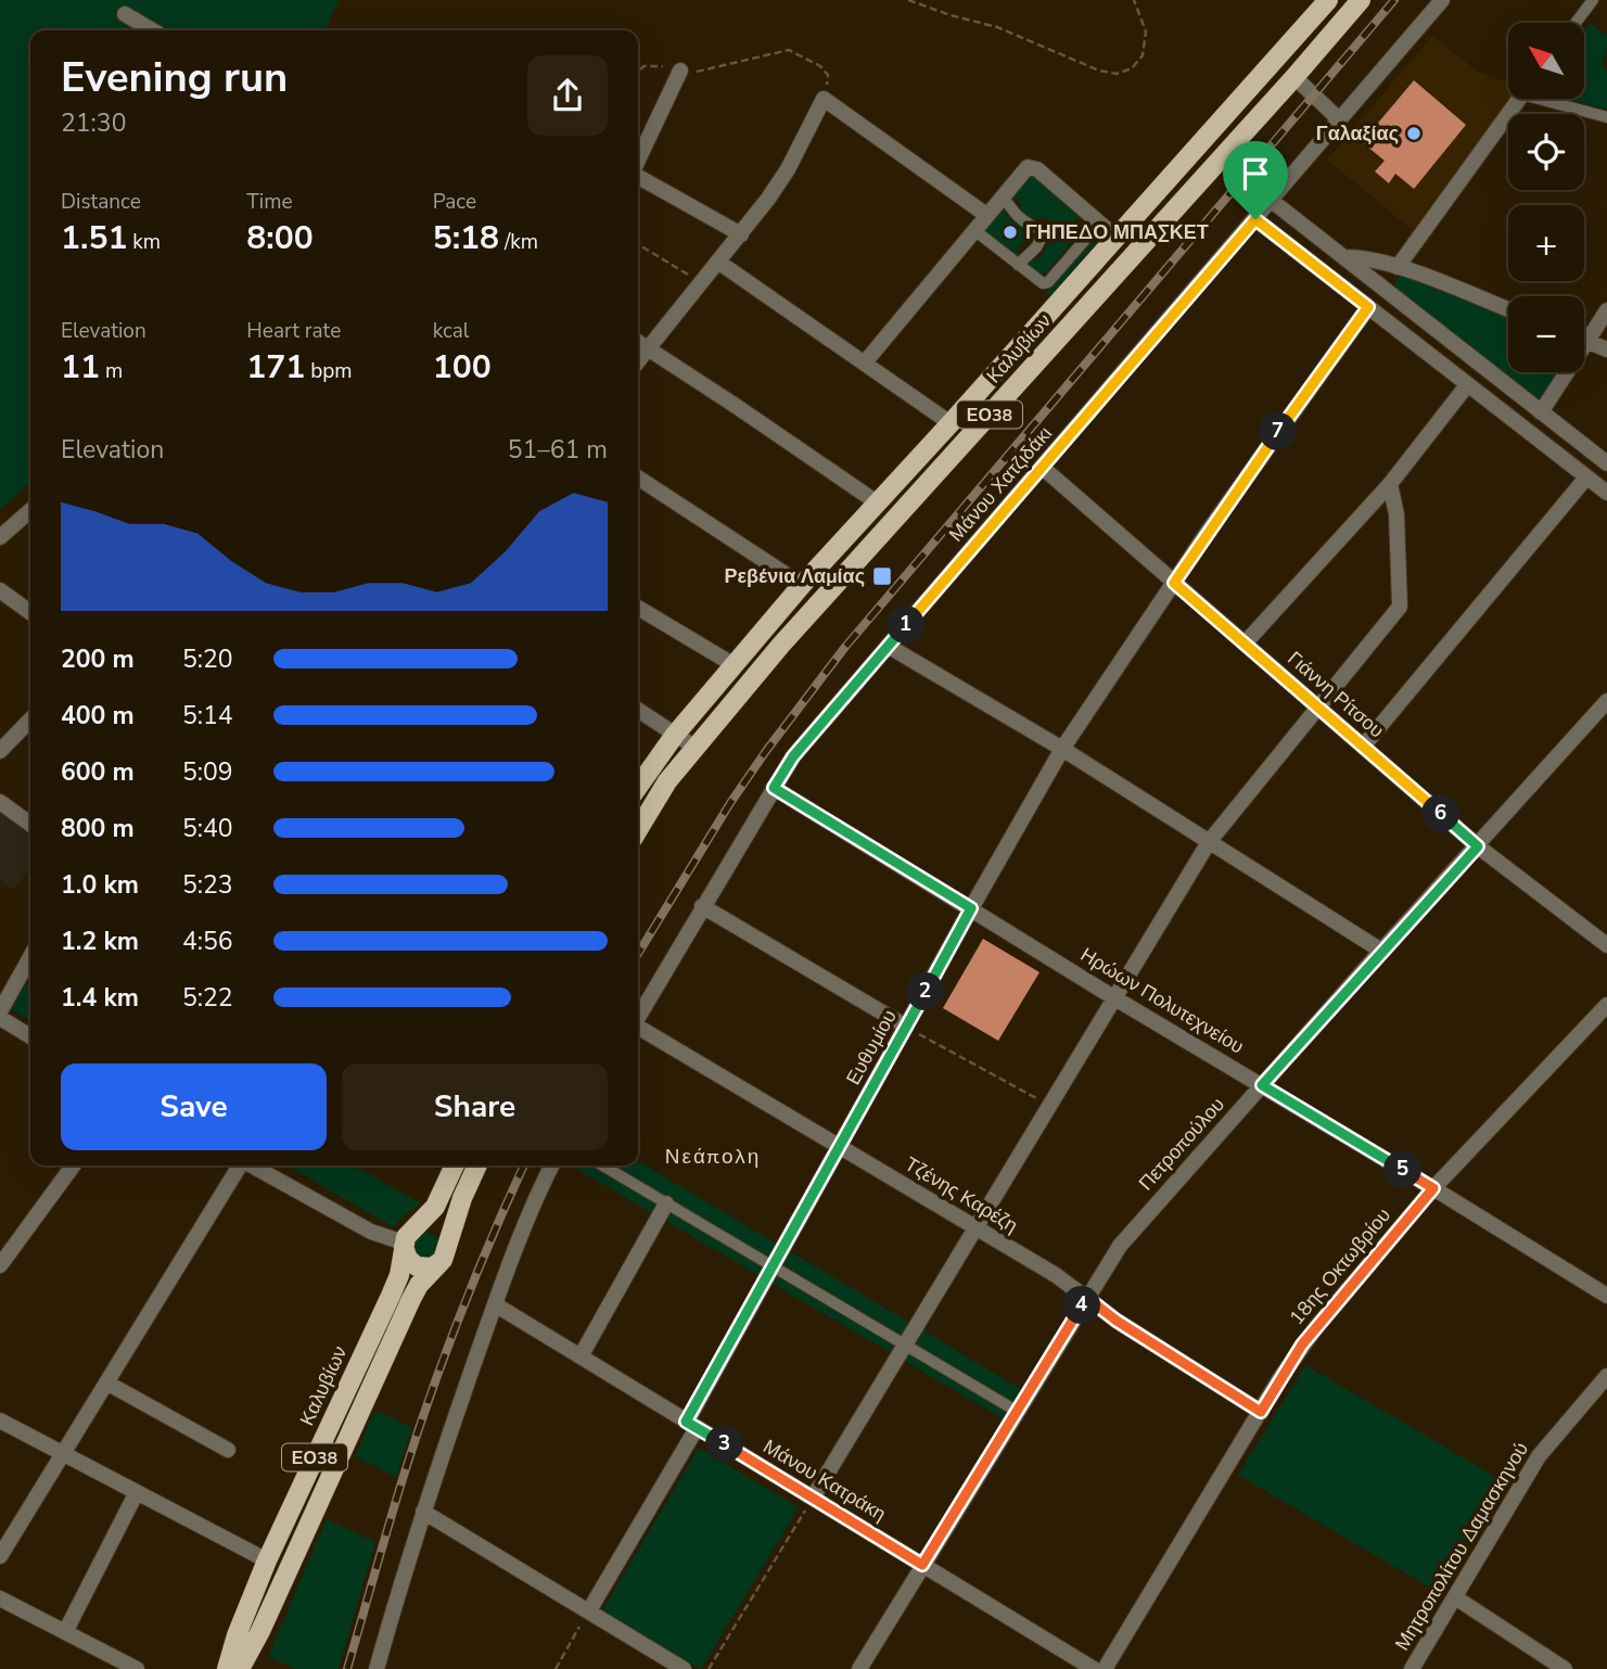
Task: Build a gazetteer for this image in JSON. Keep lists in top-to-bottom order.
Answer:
{
  "streets": {
    "main road": ["Καλυβίων", "ΕΟ38"],
    "street": [
      "Μάνου Χατζιδάκι",
      "Γιάννη Ρίτσου",
      "Ηρώων Πολυτεχνείου",
      "Ευθυμίου",
      "Πετροπούλου",
      "Τζένης Καρέζη",
      "18ης Οκτωβρίου",
      "Μάνου Κατράκη",
      "Μητροπολίτου Δαμασκηνού"
    ]
  },
  "crossings": [
    ["Καλυβίων", "ΕΟ38"],
    ["Μάνου Χατζιδάκι", "Γιάννη Ρίτσου"],
    ["Μάνου Χατζιδάκι", "Ηρώων Πολυτεχνείου"],
    ["Γιάννη Ρίτσου", "Ευθυμίου"],
    ["Γιάννη Ρίτσου", "Πετροπούλου"],
    ["Ηρώων Πολυτεχνείου", "Ευθυμίου"],
    ["Ηρώων Πολυτεχνείου", "Πετροπούλου"],
    ["Ηρώων Πολυτεχνείου", "18ης Οκτωβρίου"],
    ["Ευθυμίου", "Τζένης Καρέζη"],
    ["Ευθυμίου", "Μάνου Κατράκη"],
    ["Πετροπούλου", "Τζένης Καρέζη"],
    ["Πετροπούλου", "Μάνου Κατράκη"],
    ["Τζένης Καρέζη", "18ης Οκτωβρίου"]
  ],
  "districts": ["Νεάπολη"],
  "places": {
    "other": ["Γαλαξίας", "ΓΗΠΕΔΟ ΜΠΑΣΚΕΤ"],
    "transit": ["Ρεβένια Λαμίας"]
  },
  "north": "top left",
  "page": {
    "map_buttons": ["+", "−"],
    "heading": ["Evening run", "21:30"],
    "stats": [
      ["Distance", "1.51 km"],
      ["Time", "8:00"],
      ["Pace", "5:18 /km"],
      ["Elevation", "11 m"],
      ["Heart rate", "171 bpm"],
      ["kcal", "100"]
    ],
    "pins": [
      "7",
      "1",
      "6",
      "2",
      "5",
      "4",
      "3"
    ],
    "chart": ["Elevation", "51–61 m"],
    "list": [
      {
        "name": "200 m",
        "note": "5:20"
      },
      {
        "name": "400 m",
        "note": "5:14"
      },
      {
        "name": "600 m",
        "note": "5:09"
      },
      {
        "name": "800 m",
        "note": "5:40"
      },
      {
        "name": "1.0 km",
        "note": "5:23"
      },
      {
        "name": "1.2 km",
        "note": "4:56"
      },
      {
        "name": "1.4 km",
        "note": "5:22"
      }
    ],
    "buttons": ["Save", "Share"]
  }
}
